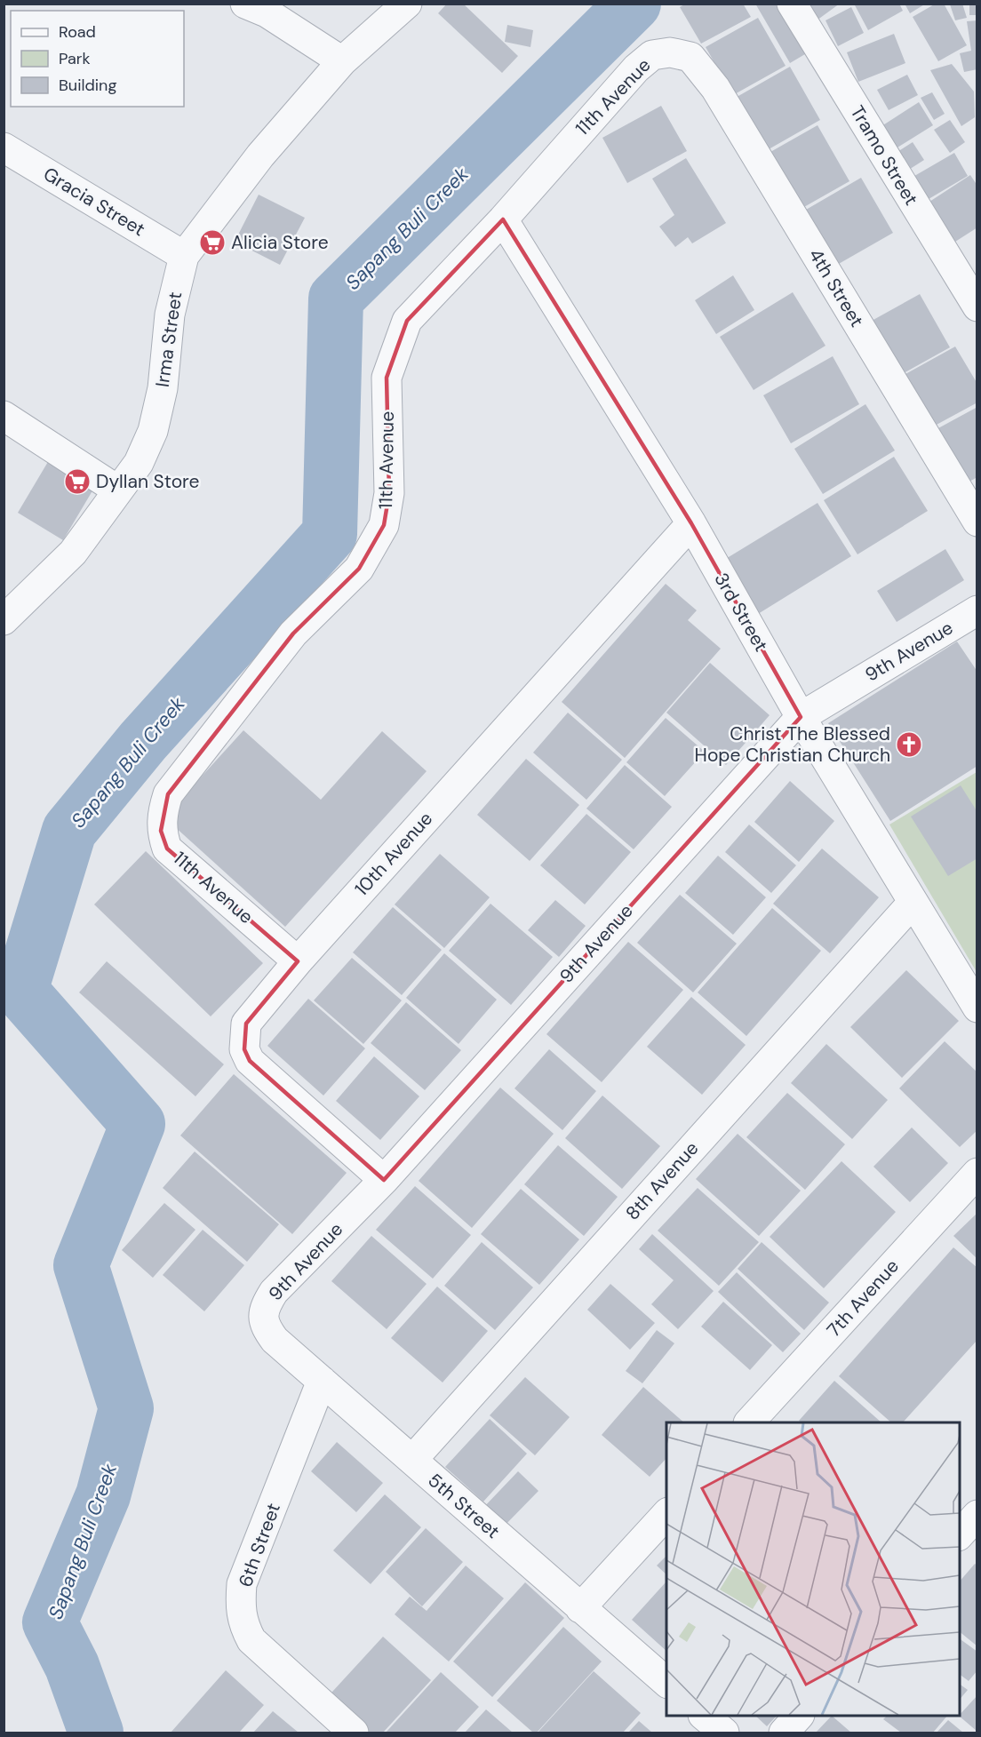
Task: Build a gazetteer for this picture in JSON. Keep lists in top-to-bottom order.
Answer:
{
  "streets": {
    "street": [
      "11th Avenue",
      "Tramo Street",
      "Gracia Street",
      "4th Street",
      "Irma Street",
      "3rd Street",
      "9th Avenue",
      "10th Avenue",
      "8th Avenue",
      "7th Avenue",
      "5th Street",
      "6th Street"
    ]
  },
  "crossings": [
    ["11th Avenue", "4th Street"],
    ["11th Avenue", "3rd Street"],
    ["11th Avenue", "10th Avenue"],
    ["Gracia Street", "Irma Street"],
    ["3rd Street", "9th Avenue"],
    ["3rd Street", "10th Avenue"],
    ["3rd Street", "8th Avenue"],
    ["9th Avenue", "10th Avenue"],
    ["9th Avenue", "5th Street"],
    ["8th Avenue", "5th Street"],
    ["5th Street", "6th Street"]
  ],
  "water": ["Sapang Buli Creek"],
  "places": {
    "supermarket": ["Alicia Store", "Dyllan Store"],
    "church": ["Christ The Blessed Hope Christian Church"]
  },
  "legend": ["Road", "Park", "Building"]
}
